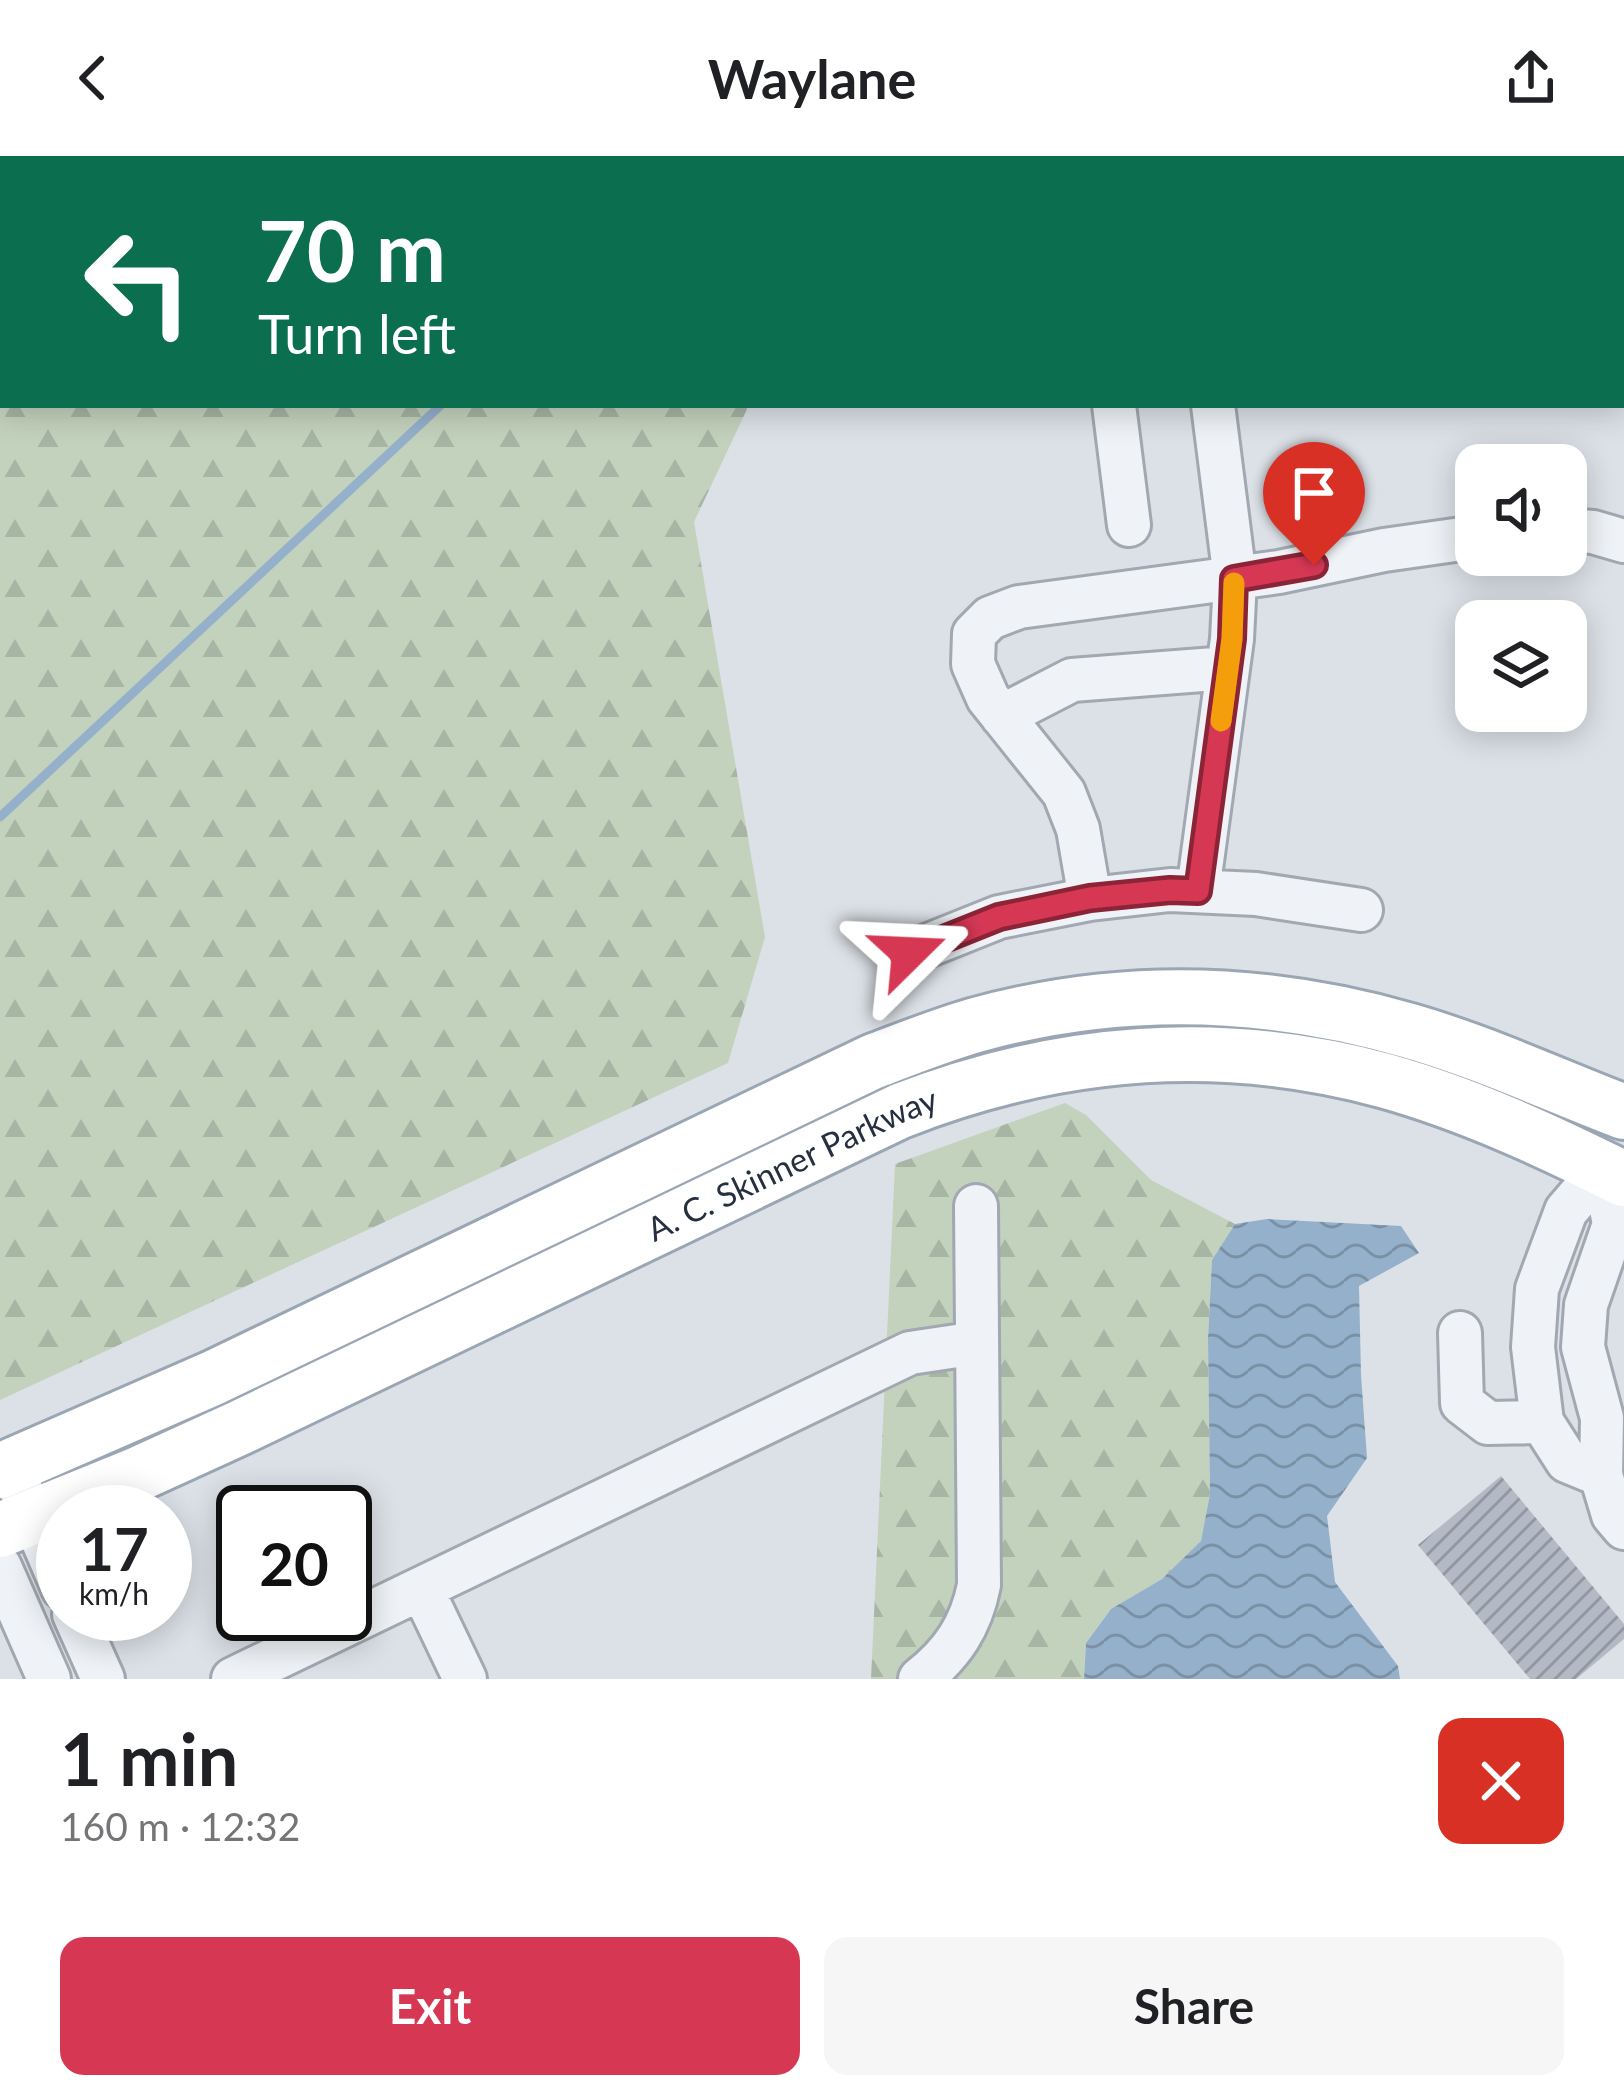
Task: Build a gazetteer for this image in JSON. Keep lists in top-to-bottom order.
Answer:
{
  "streets": {
    "main road": ["A. C. Skinner Parkway"]
  },
  "page": {
    "header": "Waylane",
    "turn": ["70 m", "Turn left"],
    "speed": "17 km/h",
    "limit": "20",
    "heading": ["1 min", "160 m · 12:32"],
    "buttons": ["Exit", "Share"]
  }
}
